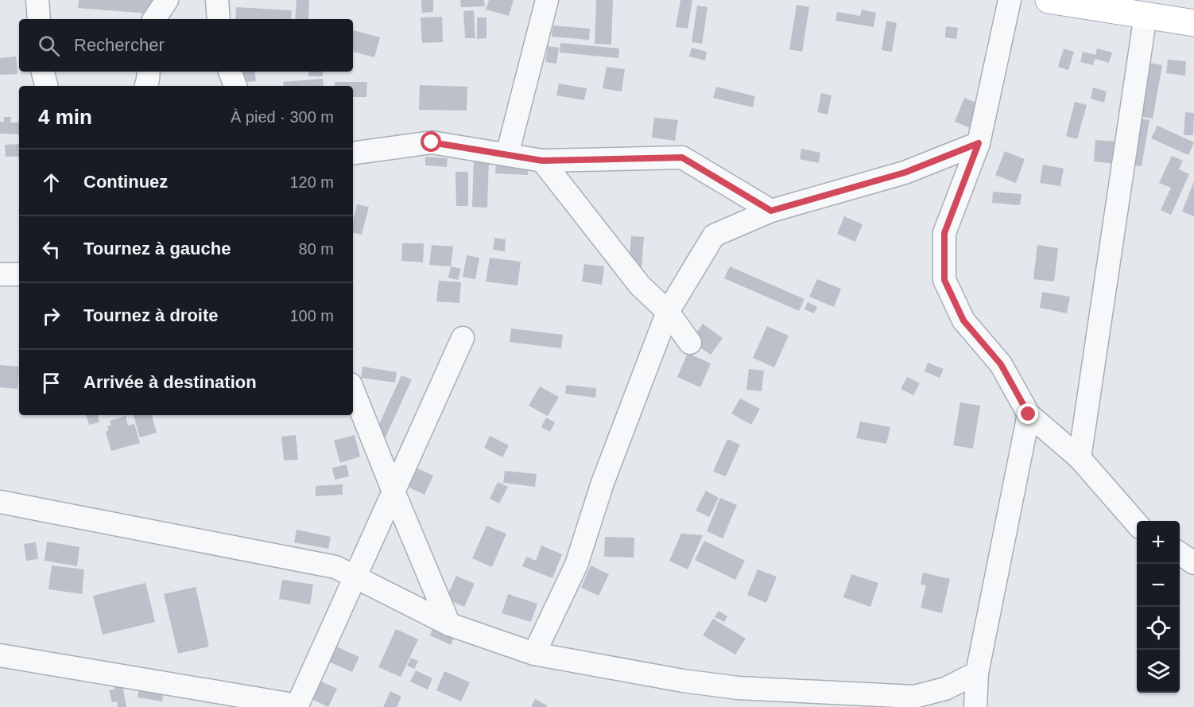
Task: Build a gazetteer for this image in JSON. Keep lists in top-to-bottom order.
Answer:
{
  "page": {
    "search": "Rechercher",
    "heading": ["4 min", "À pied · 300 m"],
    "list": [
      ["Continuez", "120 m"],
      ["Tournez à gauche", "80 m"],
      ["Tournez à droite", "100 m"],
      "Arrivée à destination"
    ],
    "map_buttons": ["+", "−"]
  }
}
